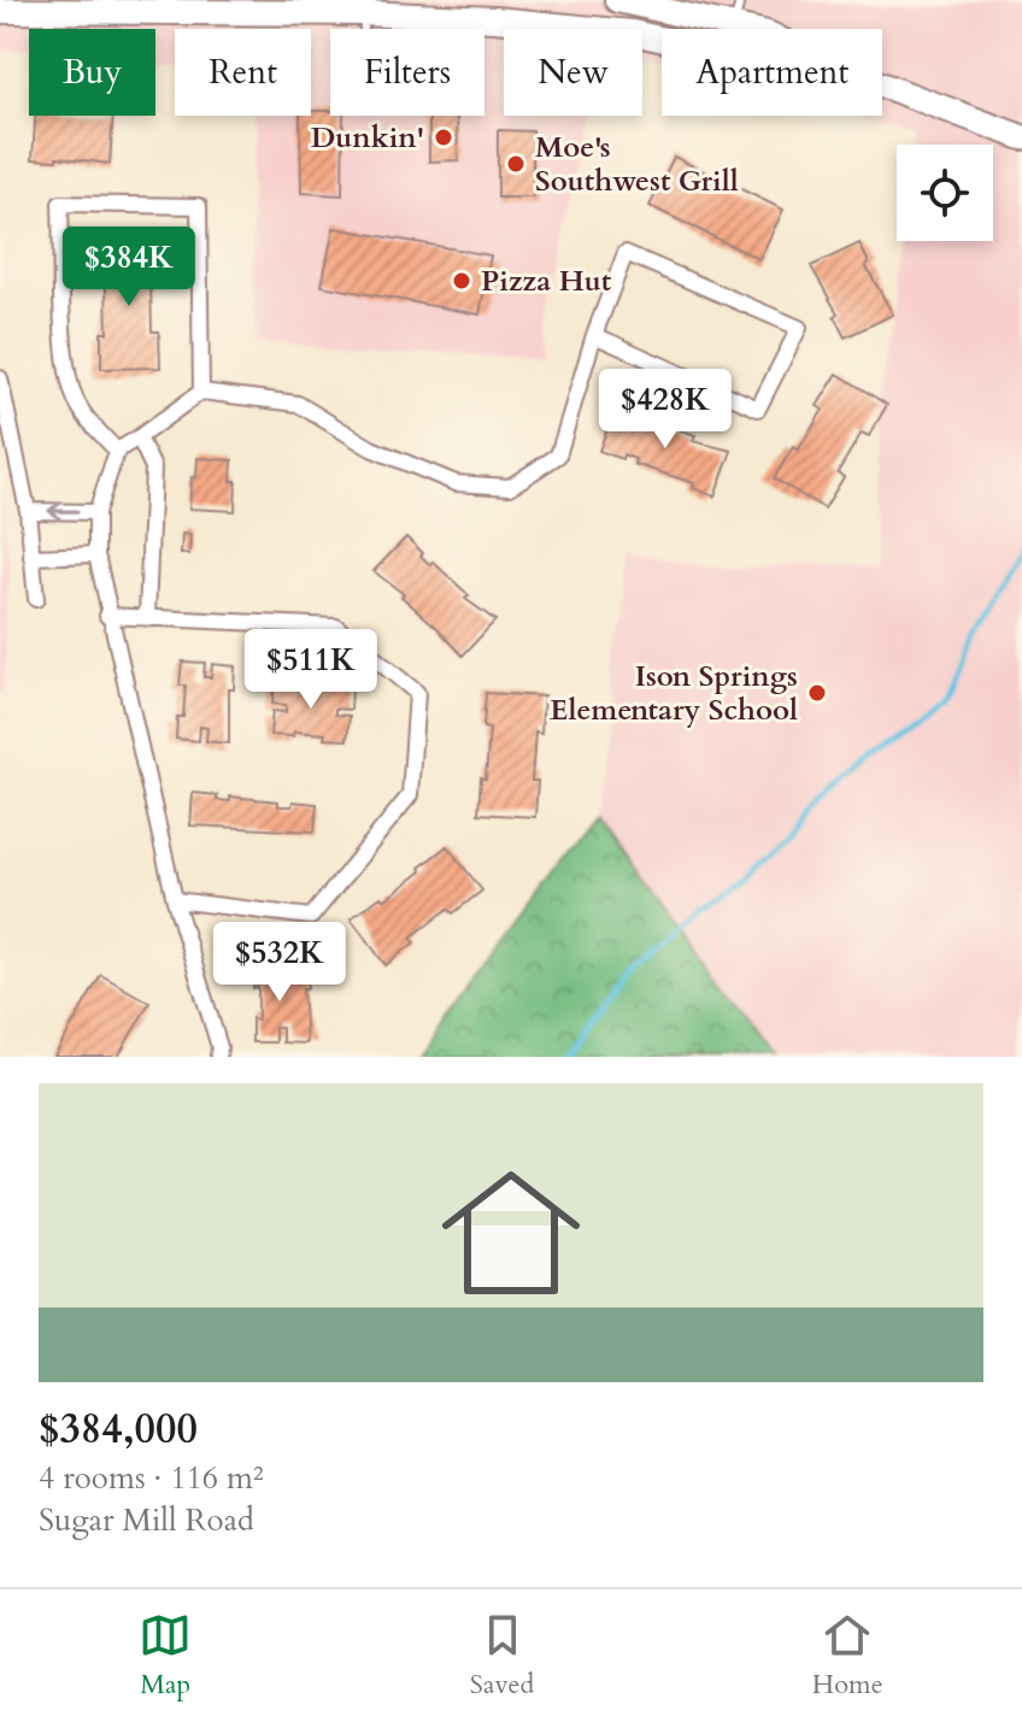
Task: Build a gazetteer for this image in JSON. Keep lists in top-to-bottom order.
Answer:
{
  "places": [
    "Dunkin'",
    "Moe's Southwest Grill",
    "Pizza Hut",
    "Ison Springs Elementary School"
  ],
  "page": {
    "chip": [
      "Buy",
      "Rent",
      "Filters",
      "New",
      "Apartment"
    ],
    "price": [
      "$384K",
      "$428K",
      "$511K",
      "$532K"
    ],
    "list": [
      {
        "name": "$384,000",
        "note": "4 rooms · 116 m² · Sugar Mill Road"
      }
    ],
    "tabs": ["Map", "Saved", "Home"]
  }
}
